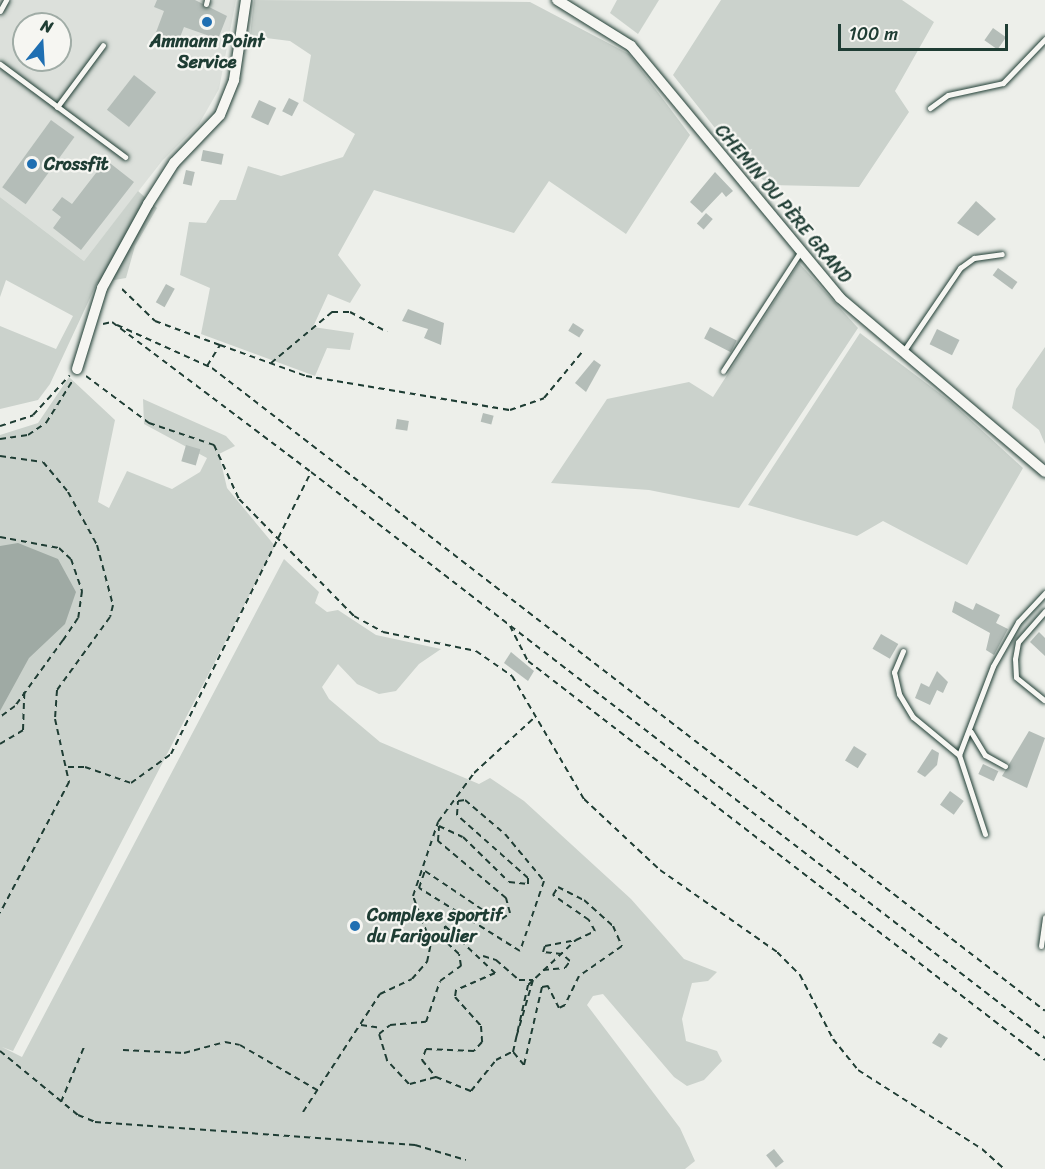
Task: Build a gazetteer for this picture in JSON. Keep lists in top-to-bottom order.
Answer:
{
  "streets": {
    "street": ["CHEMIN DU PÈRE GRAND"]
  },
  "places": ["Ammann Point Service", "Crossfit", "Complexe sportif du Farigoulier"],
  "scale_bar": "100 m",
  "north": "top"
}
